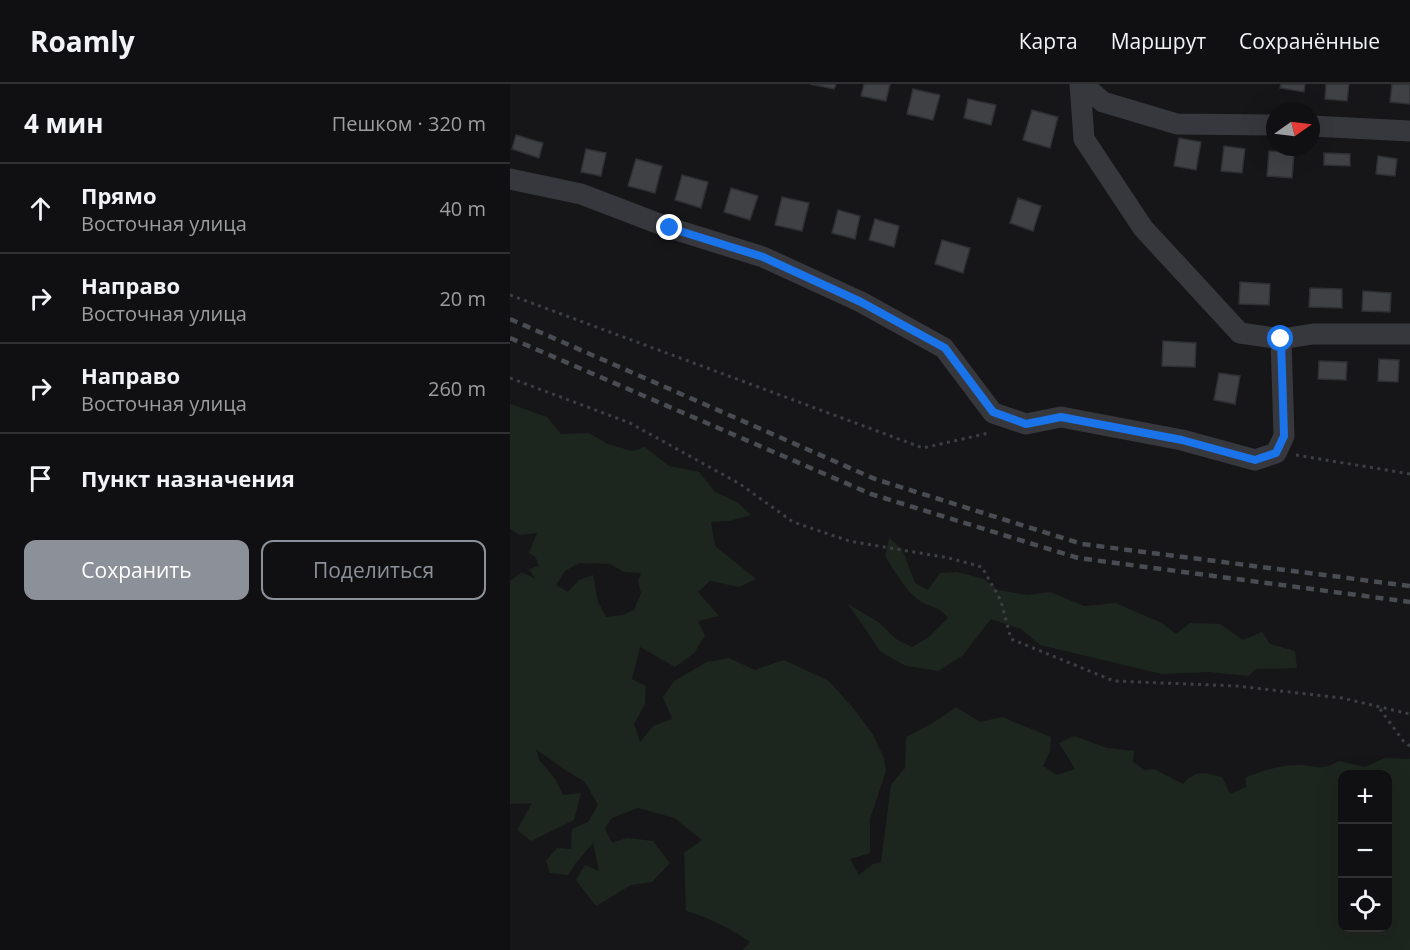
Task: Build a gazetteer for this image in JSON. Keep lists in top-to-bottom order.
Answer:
{
  "north": "right",
  "page": {
    "header": "Roamly",
    "nav": ["Карта", "Маршрут", "Сохранённые"],
    "heading": ["4 мин", "Пешком · 320 m"],
    "list": [
      ["Прямо", "Восточная улица", "40 m"],
      ["Направо", "Восточная улица", "20 m"],
      ["Направо", "Восточная улица", "260 m"],
      "Пункт назначения"
    ],
    "buttons": ["Сохранить", "Поделиться"],
    "map_buttons": ["+", "−"]
  }
}
